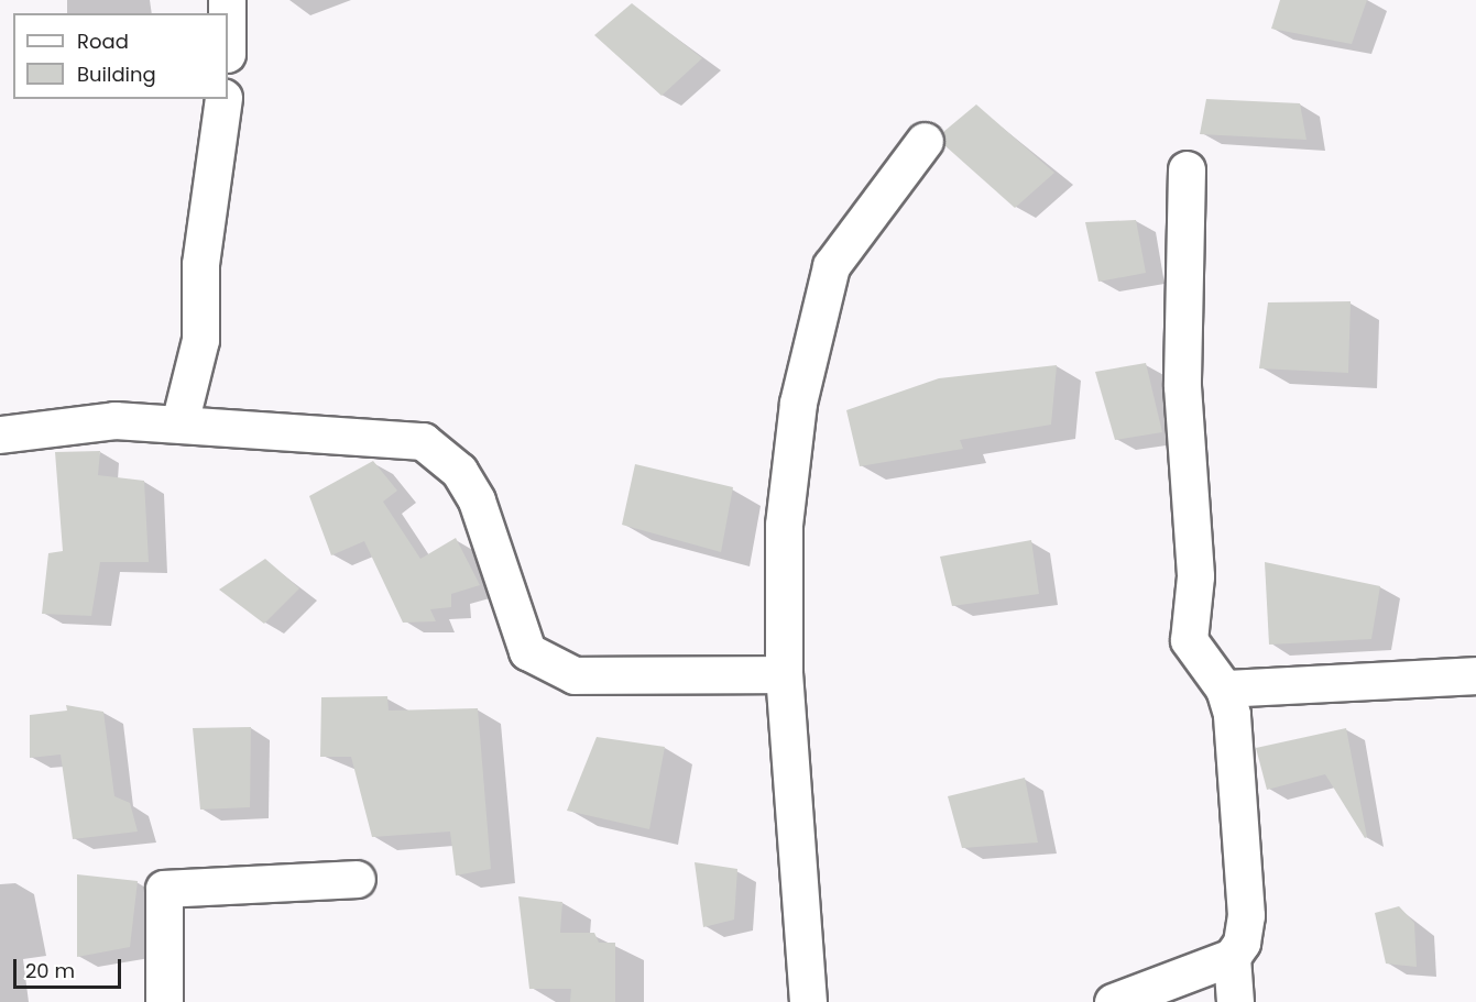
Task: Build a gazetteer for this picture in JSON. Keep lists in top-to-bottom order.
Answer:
{
  "legend": ["Road", "Building"],
  "scale_bar": "20 m"
}
